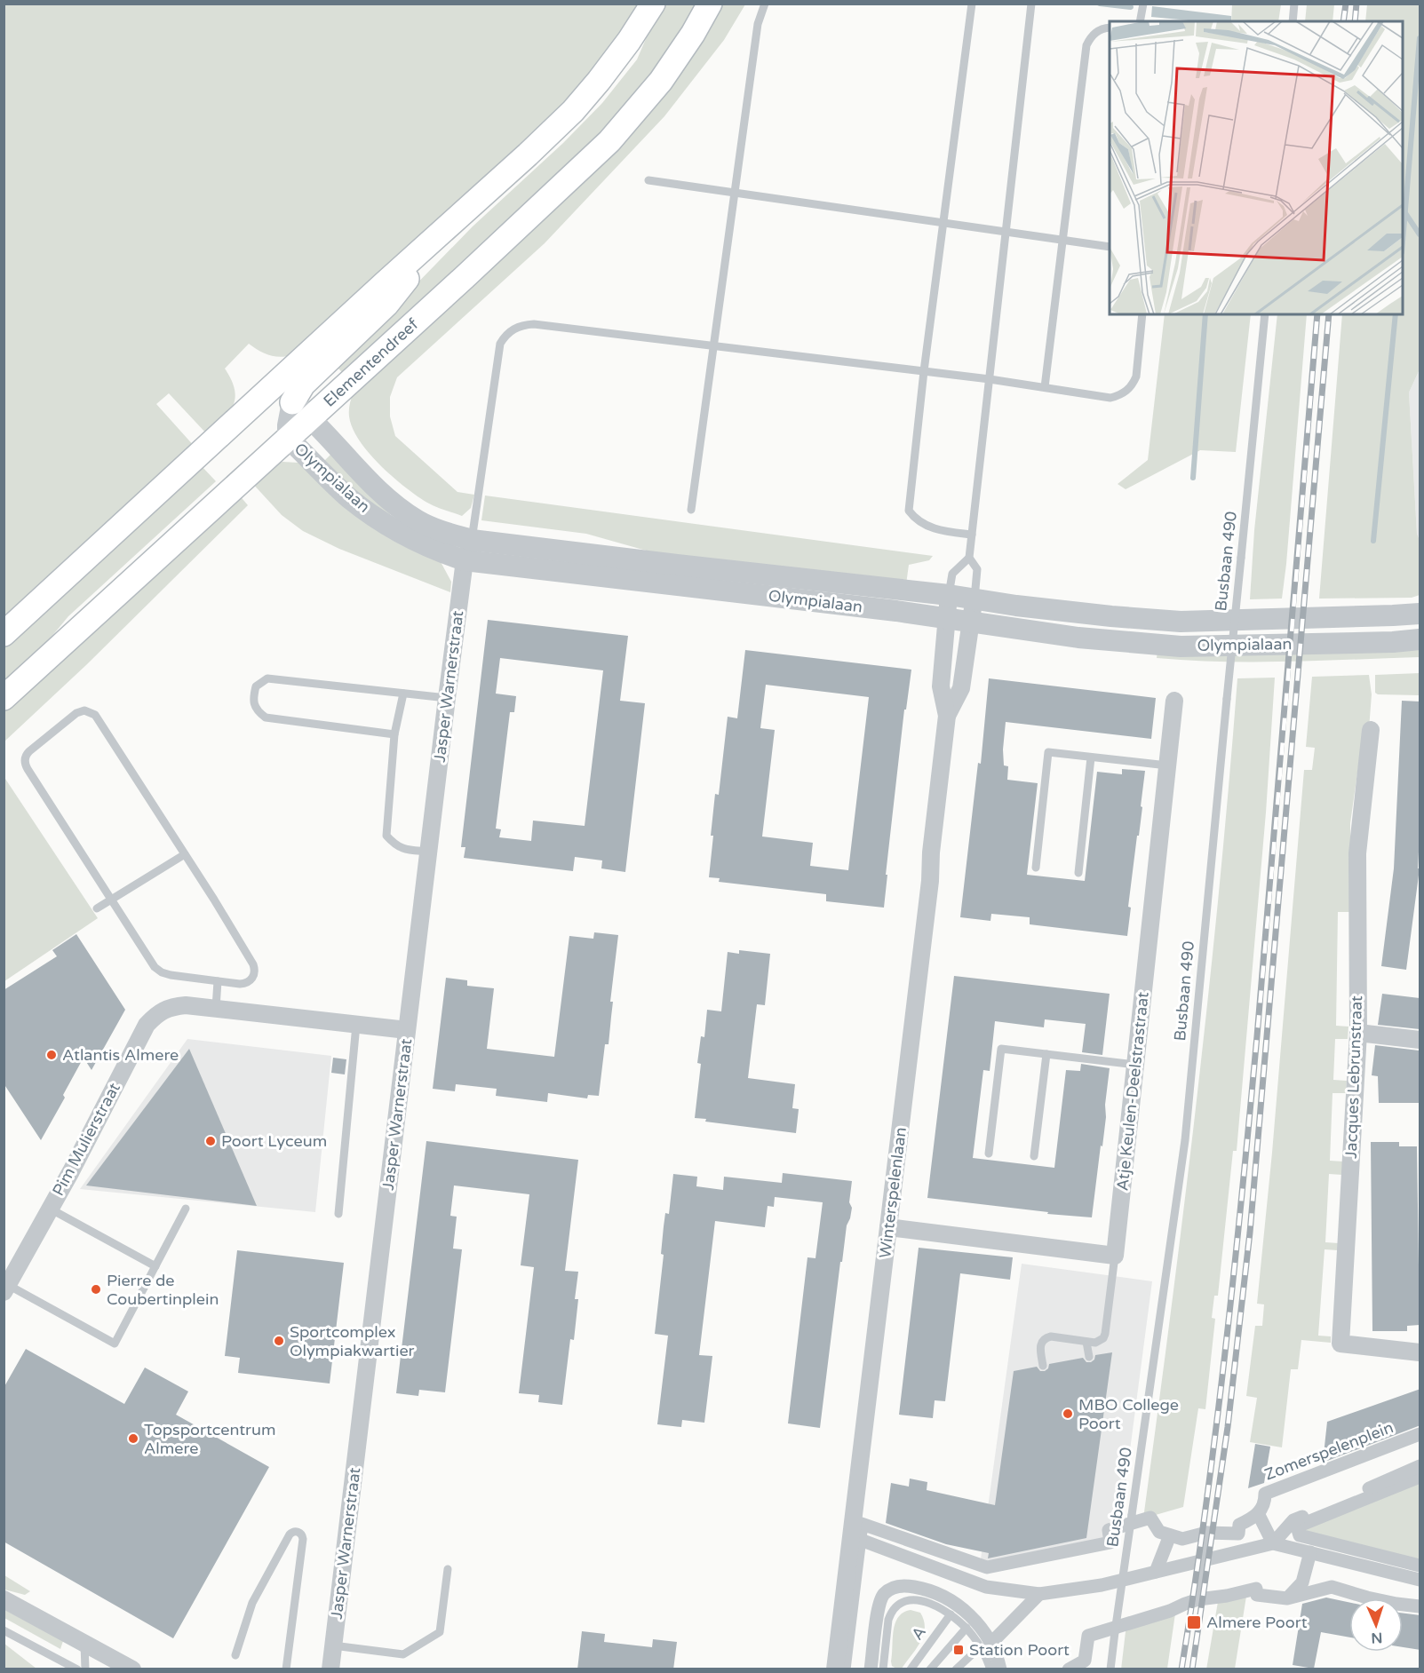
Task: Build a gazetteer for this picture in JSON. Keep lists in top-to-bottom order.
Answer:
{
  "streets": {
    "main road": ["Elementendreef"],
    "street": [
      "Olympialaan",
      "Jasper Warnerstraat",
      "Jacques Lebrunstraat",
      "Atje Keulen-Deelstrastraat",
      "Pim Mulierstraat",
      "Winterspelenlaan",
      "Zomerspelenplein"
    ],
    "lane": ["Busbaan 490", "A"]
  },
  "crossings": [
    ["Elementendreef", "Olympialaan"],
    ["Olympialaan", "Jasper Warnerstraat"],
    ["Olympialaan", "Winterspelenlaan"],
    ["Jasper Warnerstraat", "Pim Mulierstraat"]
  ],
  "places": {
    "other": [
      "Atlantis Almere",
      "Poort Lyceum",
      "Pierre de Coubertinplein",
      "Sportcomplex Olympiakwartier",
      "MBO College Poort",
      "Topsportcentrum Almere"
    ],
    "transit": ["Almere Poort", "Station Poort"]
  },
  "north": "bottom"
}
